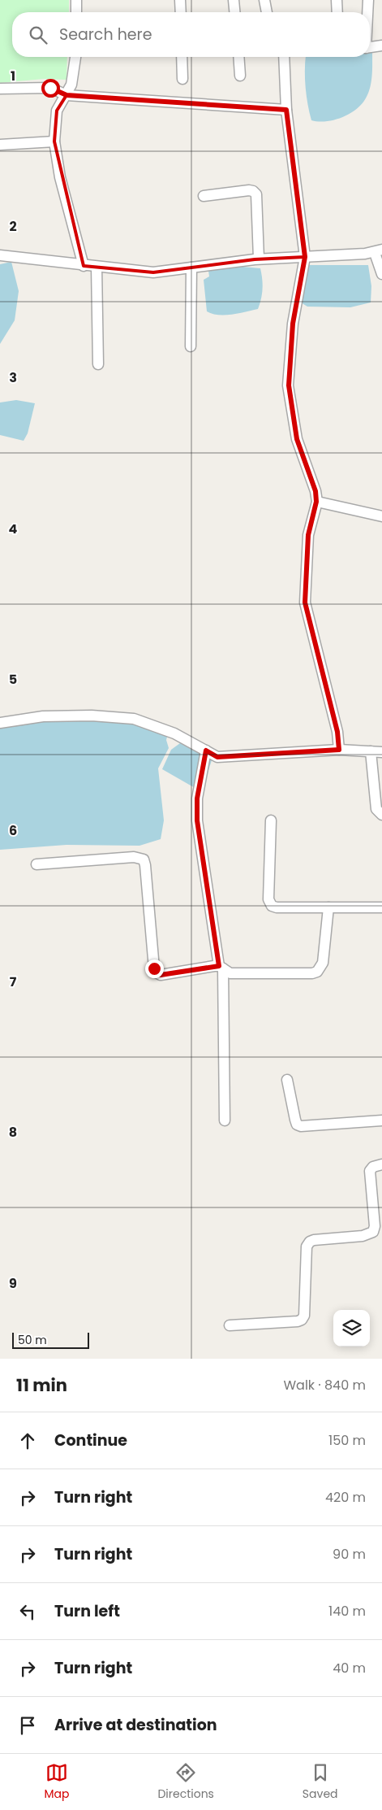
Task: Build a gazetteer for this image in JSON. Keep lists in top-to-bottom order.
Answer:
{
  "scale_bar": "50 m",
  "page": {
    "search": "Search here",
    "scale": "50 m",
    "heading": ["11 min", "Walk · 840 m"],
    "list": [
      ["Continue", "150 m"],
      ["Turn right", "420 m"],
      ["Turn right", "90 m"],
      ["Turn left", "140 m"],
      ["Turn right", "40 m"],
      "Arrive at destination"
    ],
    "nav": ["Map", "Directions", "Saved"]
  },
  "grid": {
    "rows": [
      "1",
      "2",
      "3",
      "4",
      "5",
      "6",
      "7",
      "8",
      "9"
    ]
  }
}
